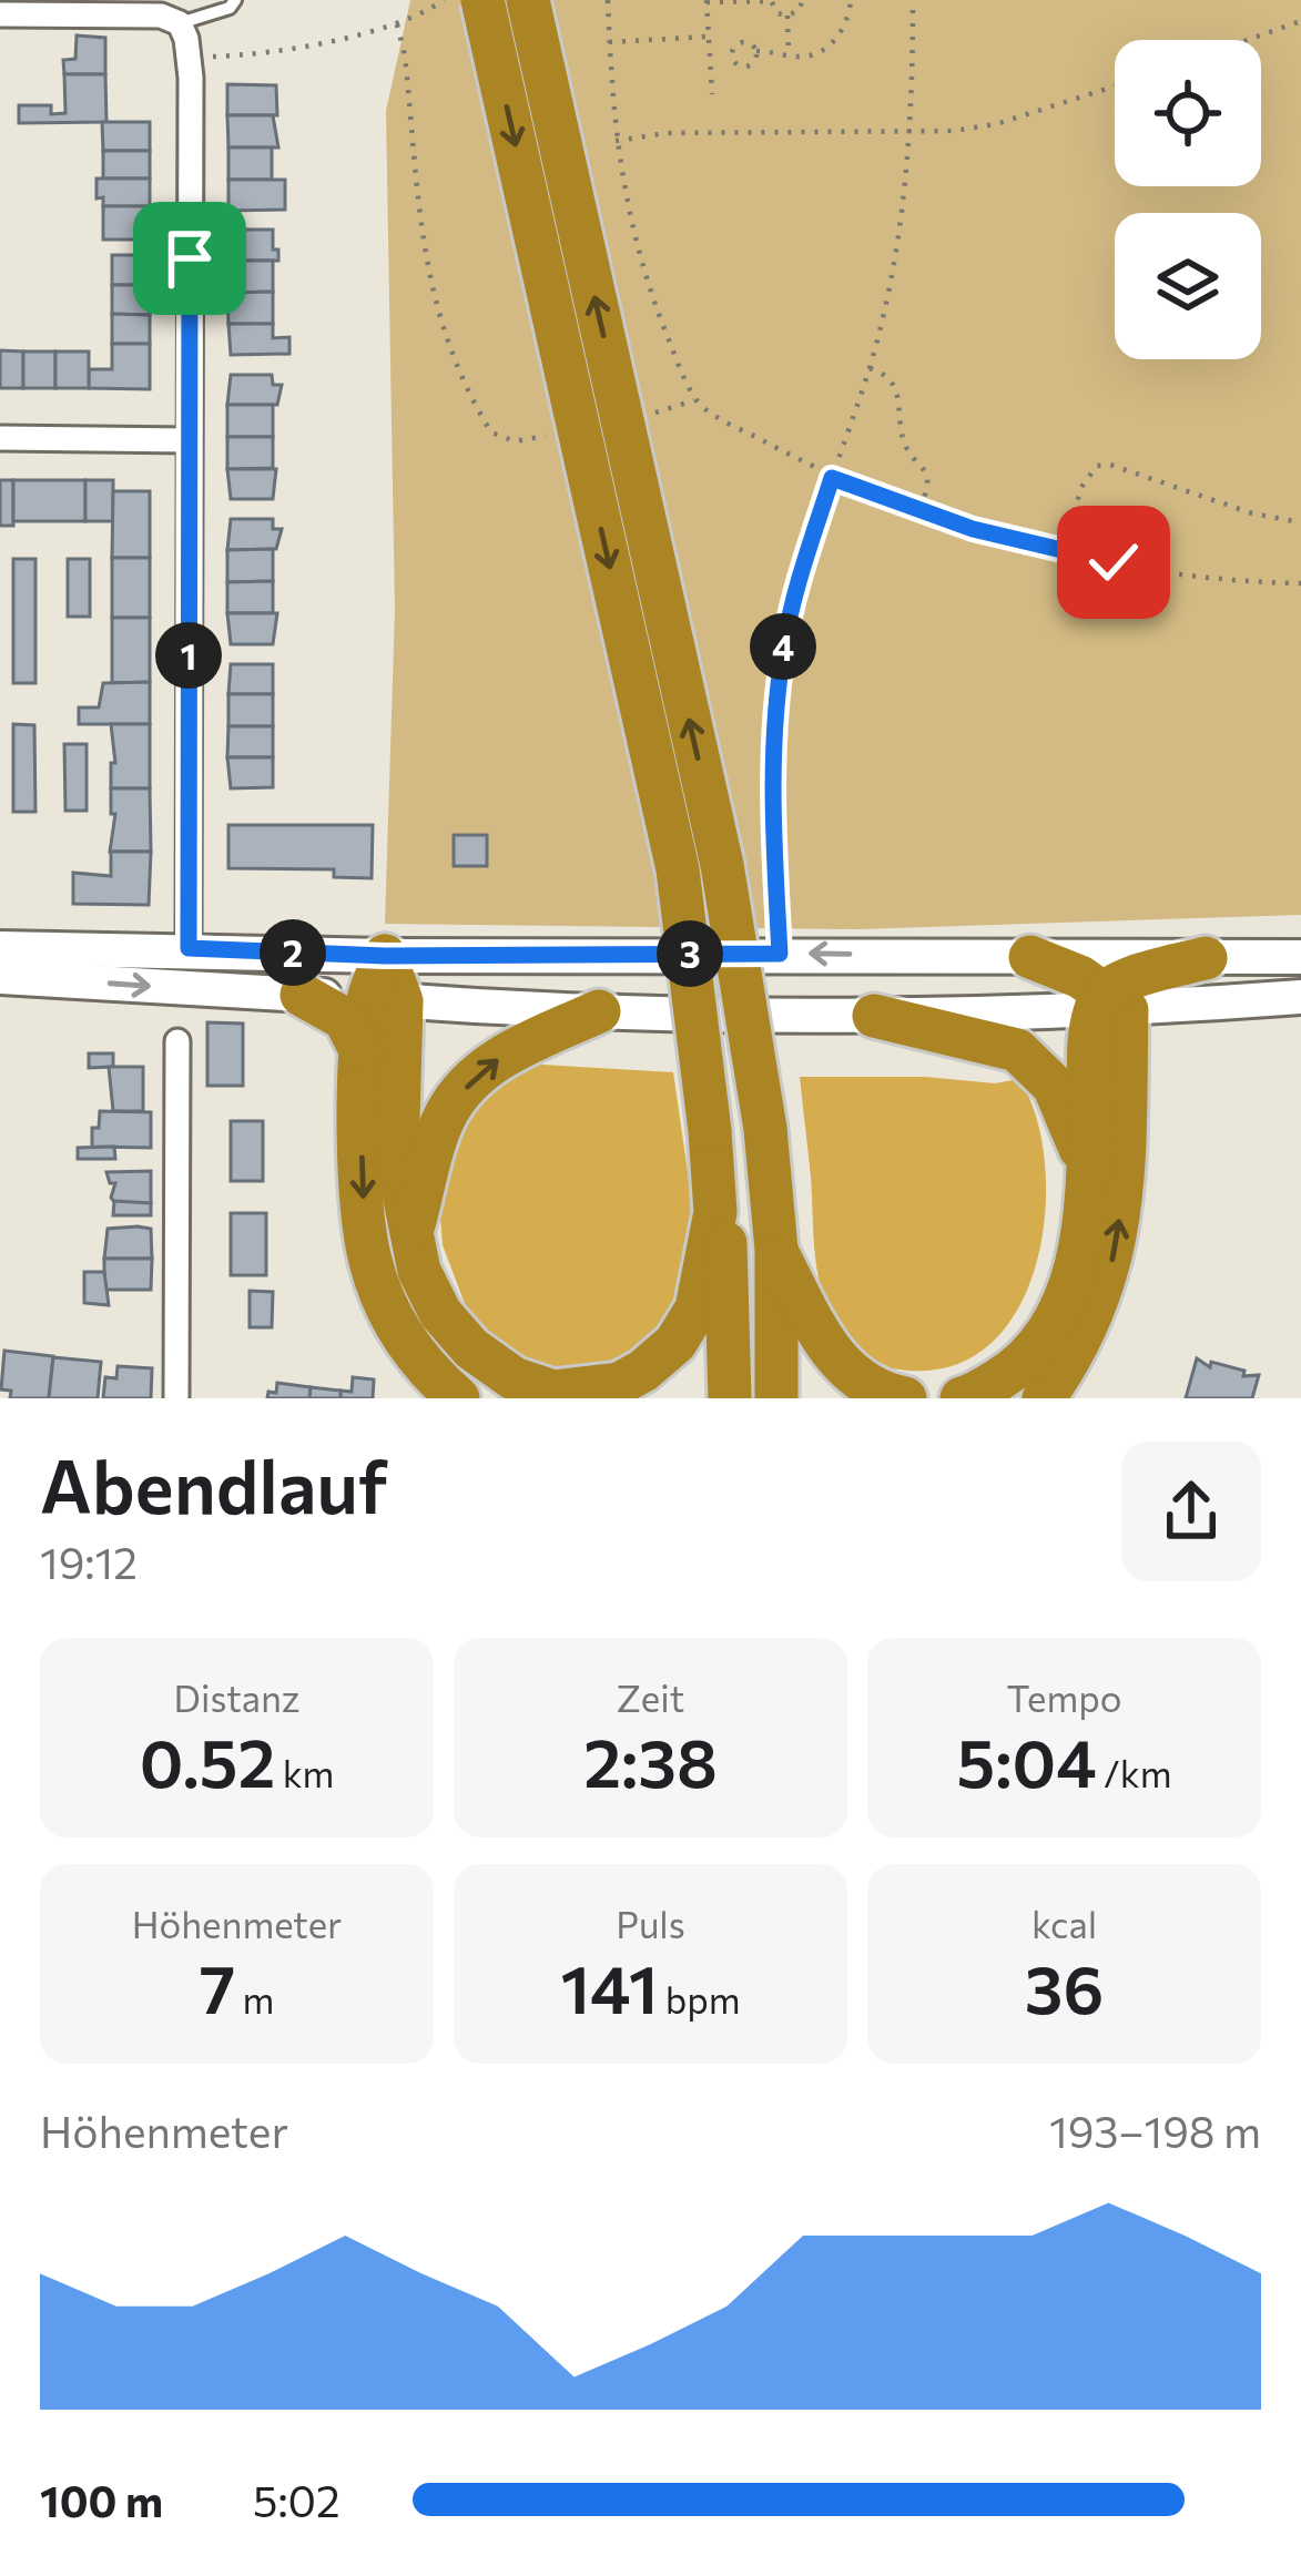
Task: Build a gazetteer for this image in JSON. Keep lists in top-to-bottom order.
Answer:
{
  "page": {
    "pins": [
      "4",
      "1",
      "2",
      "3"
    ],
    "heading": ["Abendlauf", "19:12"],
    "stats": [
      ["Distanz", "0.52 km"],
      ["Zeit", "2:38"],
      ["Tempo", "5:04 /km"],
      ["Höhenmeter", "7 m"],
      ["Puls", "141 bpm"],
      ["kcal", "36"]
    ],
    "chart": ["Höhenmeter", "193–198 m"],
    "list": [
      {
        "name": "100 m",
        "note": "5:02"
      }
    ]
  }
}
